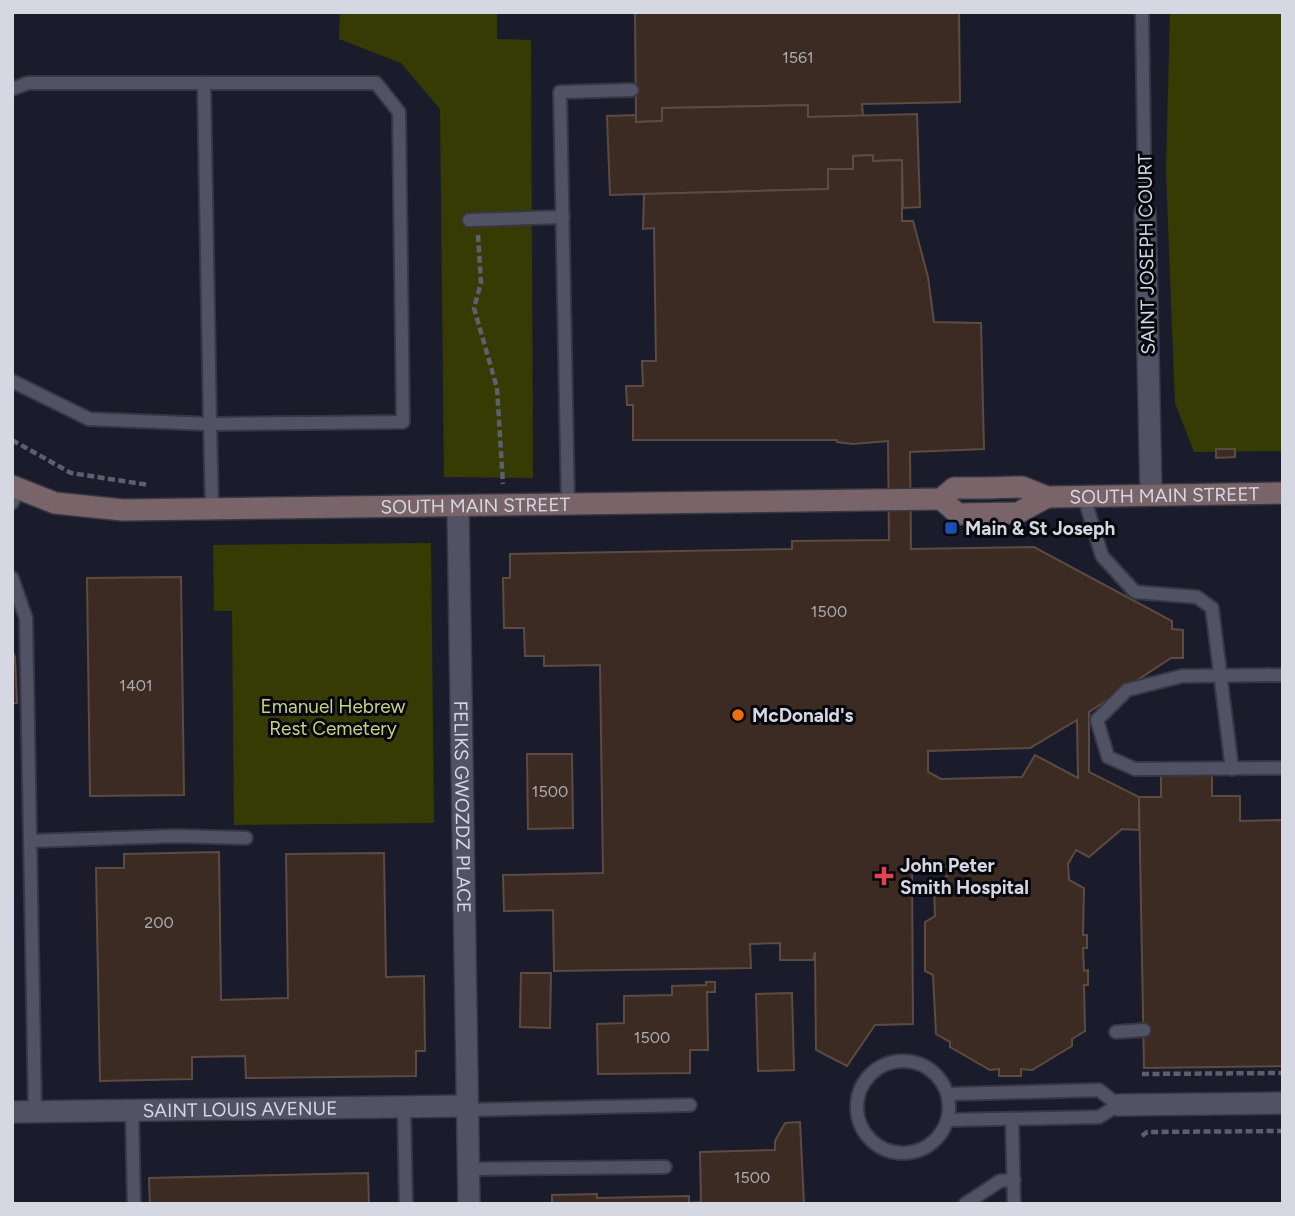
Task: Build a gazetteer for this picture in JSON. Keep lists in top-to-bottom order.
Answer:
{
  "streets": {
    "street": [
      "SAINT JOSEPH COURT",
      "SOUTH MAIN STREET",
      "FELIKS GWOZDZ PLACE",
      "SAINT LOUIS AVENUE"
    ]
  },
  "crossings": [
    ["SAINT JOSEPH COURT", "SOUTH MAIN STREET"],
    ["SOUTH MAIN STREET", "FELIKS GWOZDZ PLACE"],
    ["FELIKS GWOZDZ PLACE", "SAINT LOUIS AVENUE"]
  ],
  "parks": ["Emanuel Hebrew Rest Cemetery"],
  "places": {
    "transit": ["Main & St Joseph"],
    "other": ["McDonald's"],
    "health": ["John Peter Smith Hospital"]
  },
  "house_numbers": [
    "1561",
    "1500",
    "1401",
    "1500",
    "200",
    "1500",
    "1500"
  ]
}
